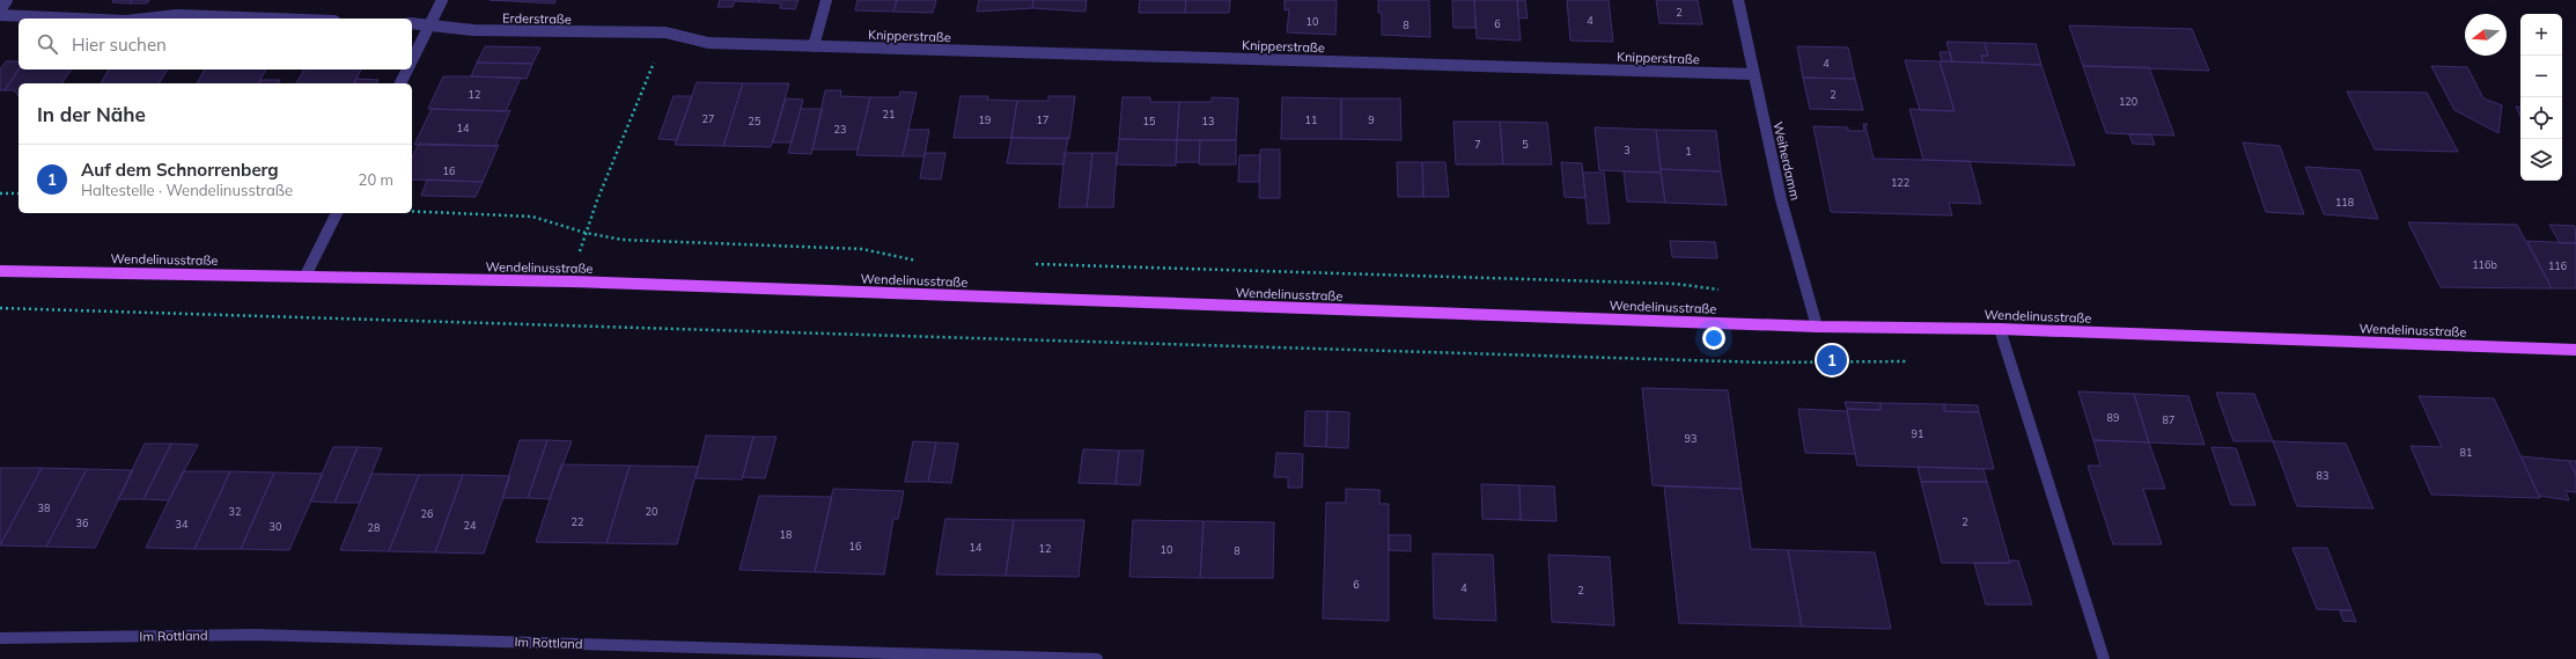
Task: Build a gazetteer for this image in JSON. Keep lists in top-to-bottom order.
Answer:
{
  "streets": {
    "main road": ["Wendelinusstraße"],
    "street": [
      "Erderstraße",
      "Knipperstraße",
      "Weiherdamm",
      "Im Rottland"
    ]
  },
  "crossings": [
    ["Erderstraße", "Knipperstraße"],
    ["Knipperstraße", "Weiherdamm"],
    ["Weiherdamm", "Wendelinusstraße"]
  ],
  "house_numbers": [
    "2",
    "4",
    "10",
    "6",
    "8",
    "4",
    "12",
    "2",
    "120",
    "21",
    "27",
    "19",
    "17",
    "11",
    "9",
    "25",
    "15",
    "13",
    "14",
    "23",
    "7",
    "5",
    "3",
    "1",
    "16",
    "122",
    "118",
    "116b",
    "116",
    "89",
    "87",
    "91",
    "93",
    "81",
    "83",
    "38",
    "32",
    "20",
    "26",
    "22",
    "2",
    "36",
    "34",
    "24",
    "30",
    "28",
    "18",
    "16",
    "14",
    "12",
    "10",
    "8",
    "6",
    "4",
    "2"
  ],
  "north": "left",
  "page": {
    "map_buttons": ["+", "−"],
    "search": "Hier suchen",
    "heading": "In der Nähe",
    "list": [
      {
        "mark": "1",
        "name": "Auf dem Schnorrenberg",
        "note": "Haltestelle · Wendelinusstraße",
        "value": "20 m"
      }
    ],
    "pins": "1"
  }
}
